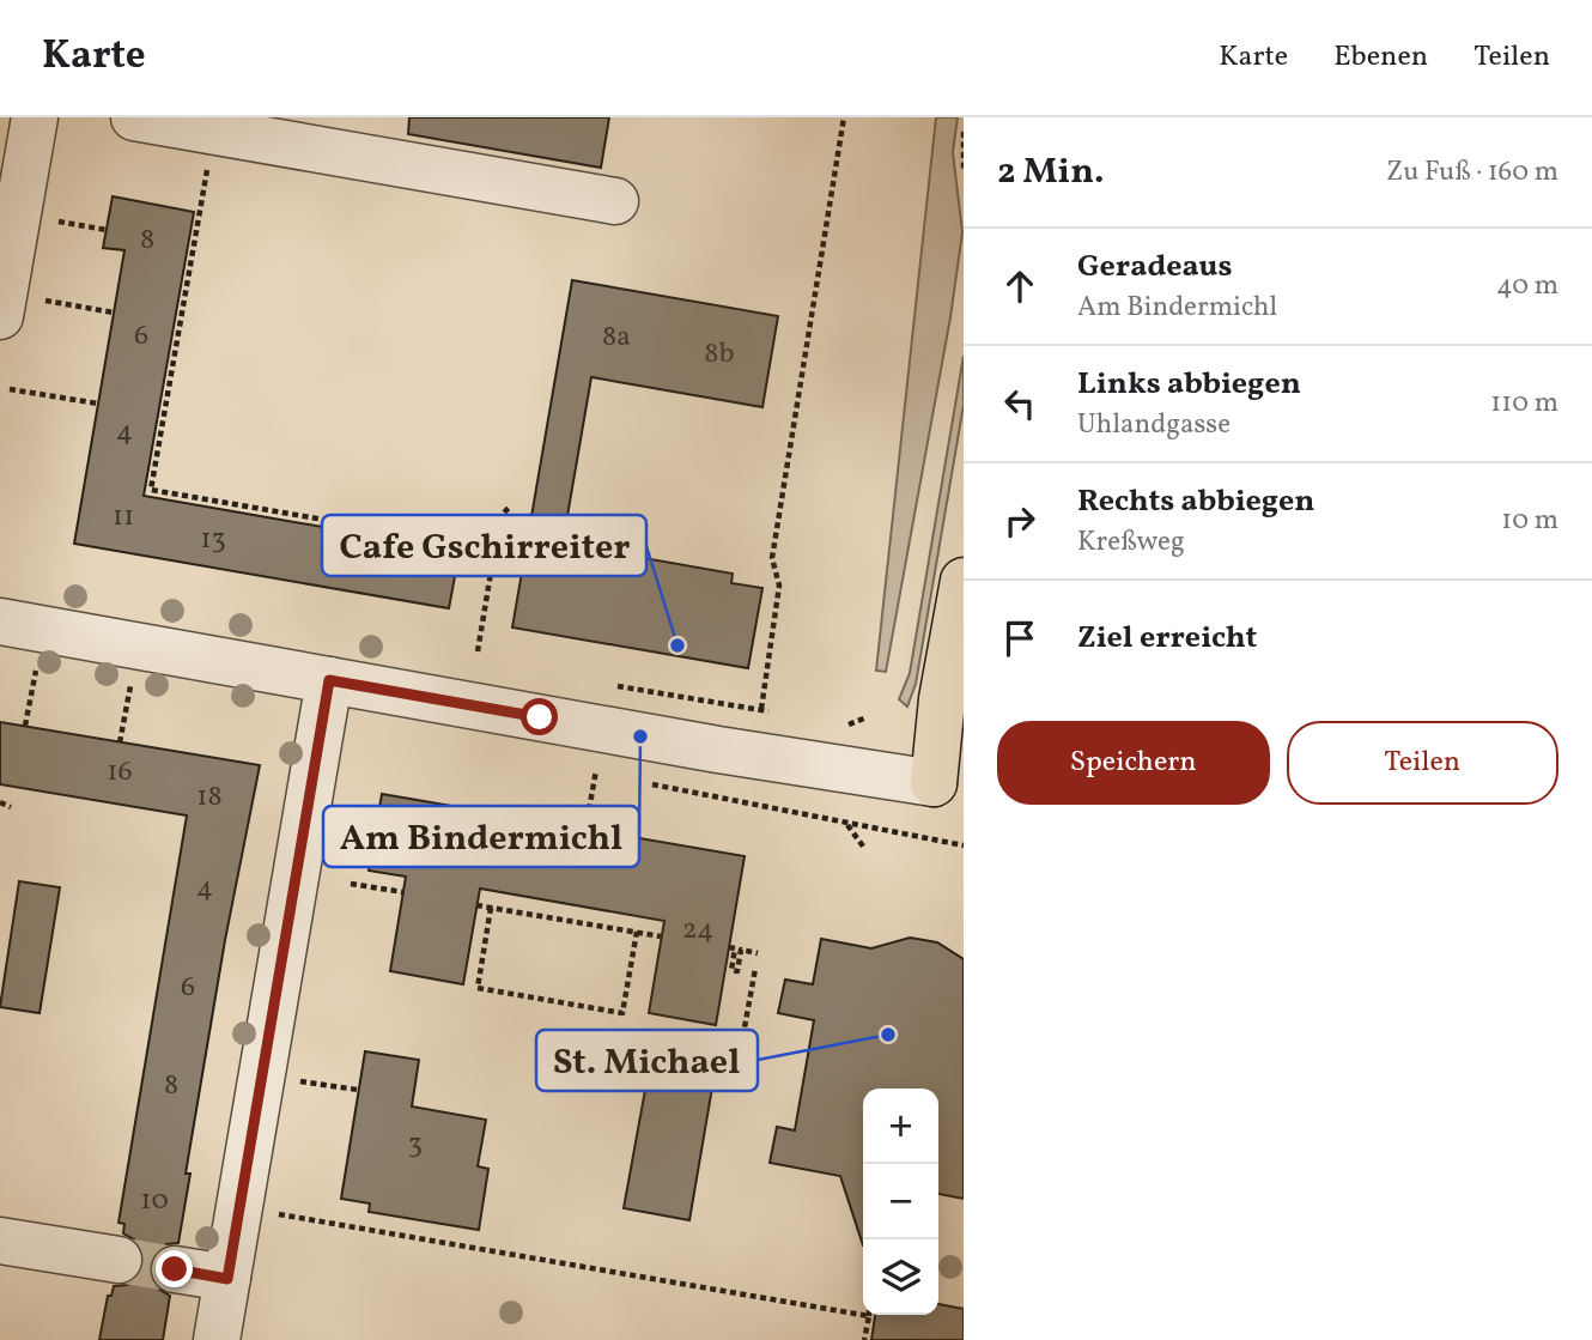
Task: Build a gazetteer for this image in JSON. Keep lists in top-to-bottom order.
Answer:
{
  "places": ["Cafe Gschirreiter", "Am Bindermichl", "St. Michael"],
  "house_numbers": [
    "8",
    "6",
    "8a",
    "8b",
    "4",
    "11",
    "13",
    "16",
    "18",
    "4",
    "24",
    "6",
    "8",
    "3",
    "10"
  ],
  "page": {
    "header": "Karte",
    "nav": ["Karte", "Ebenen", "Teilen"],
    "heading": ["2 Min.", "Zu Fuß · 160 m"],
    "list": [
      ["Geradeaus", "Am Bindermichl", "40 m"],
      ["Links abbiegen", "Uhlandgasse", "110 m"],
      ["Rechts abbiegen", "Kreßweg", "10 m"],
      "Ziel erreicht"
    ],
    "buttons": ["Speichern", "Teilen"],
    "map_buttons": ["+", "−"]
  }
}
